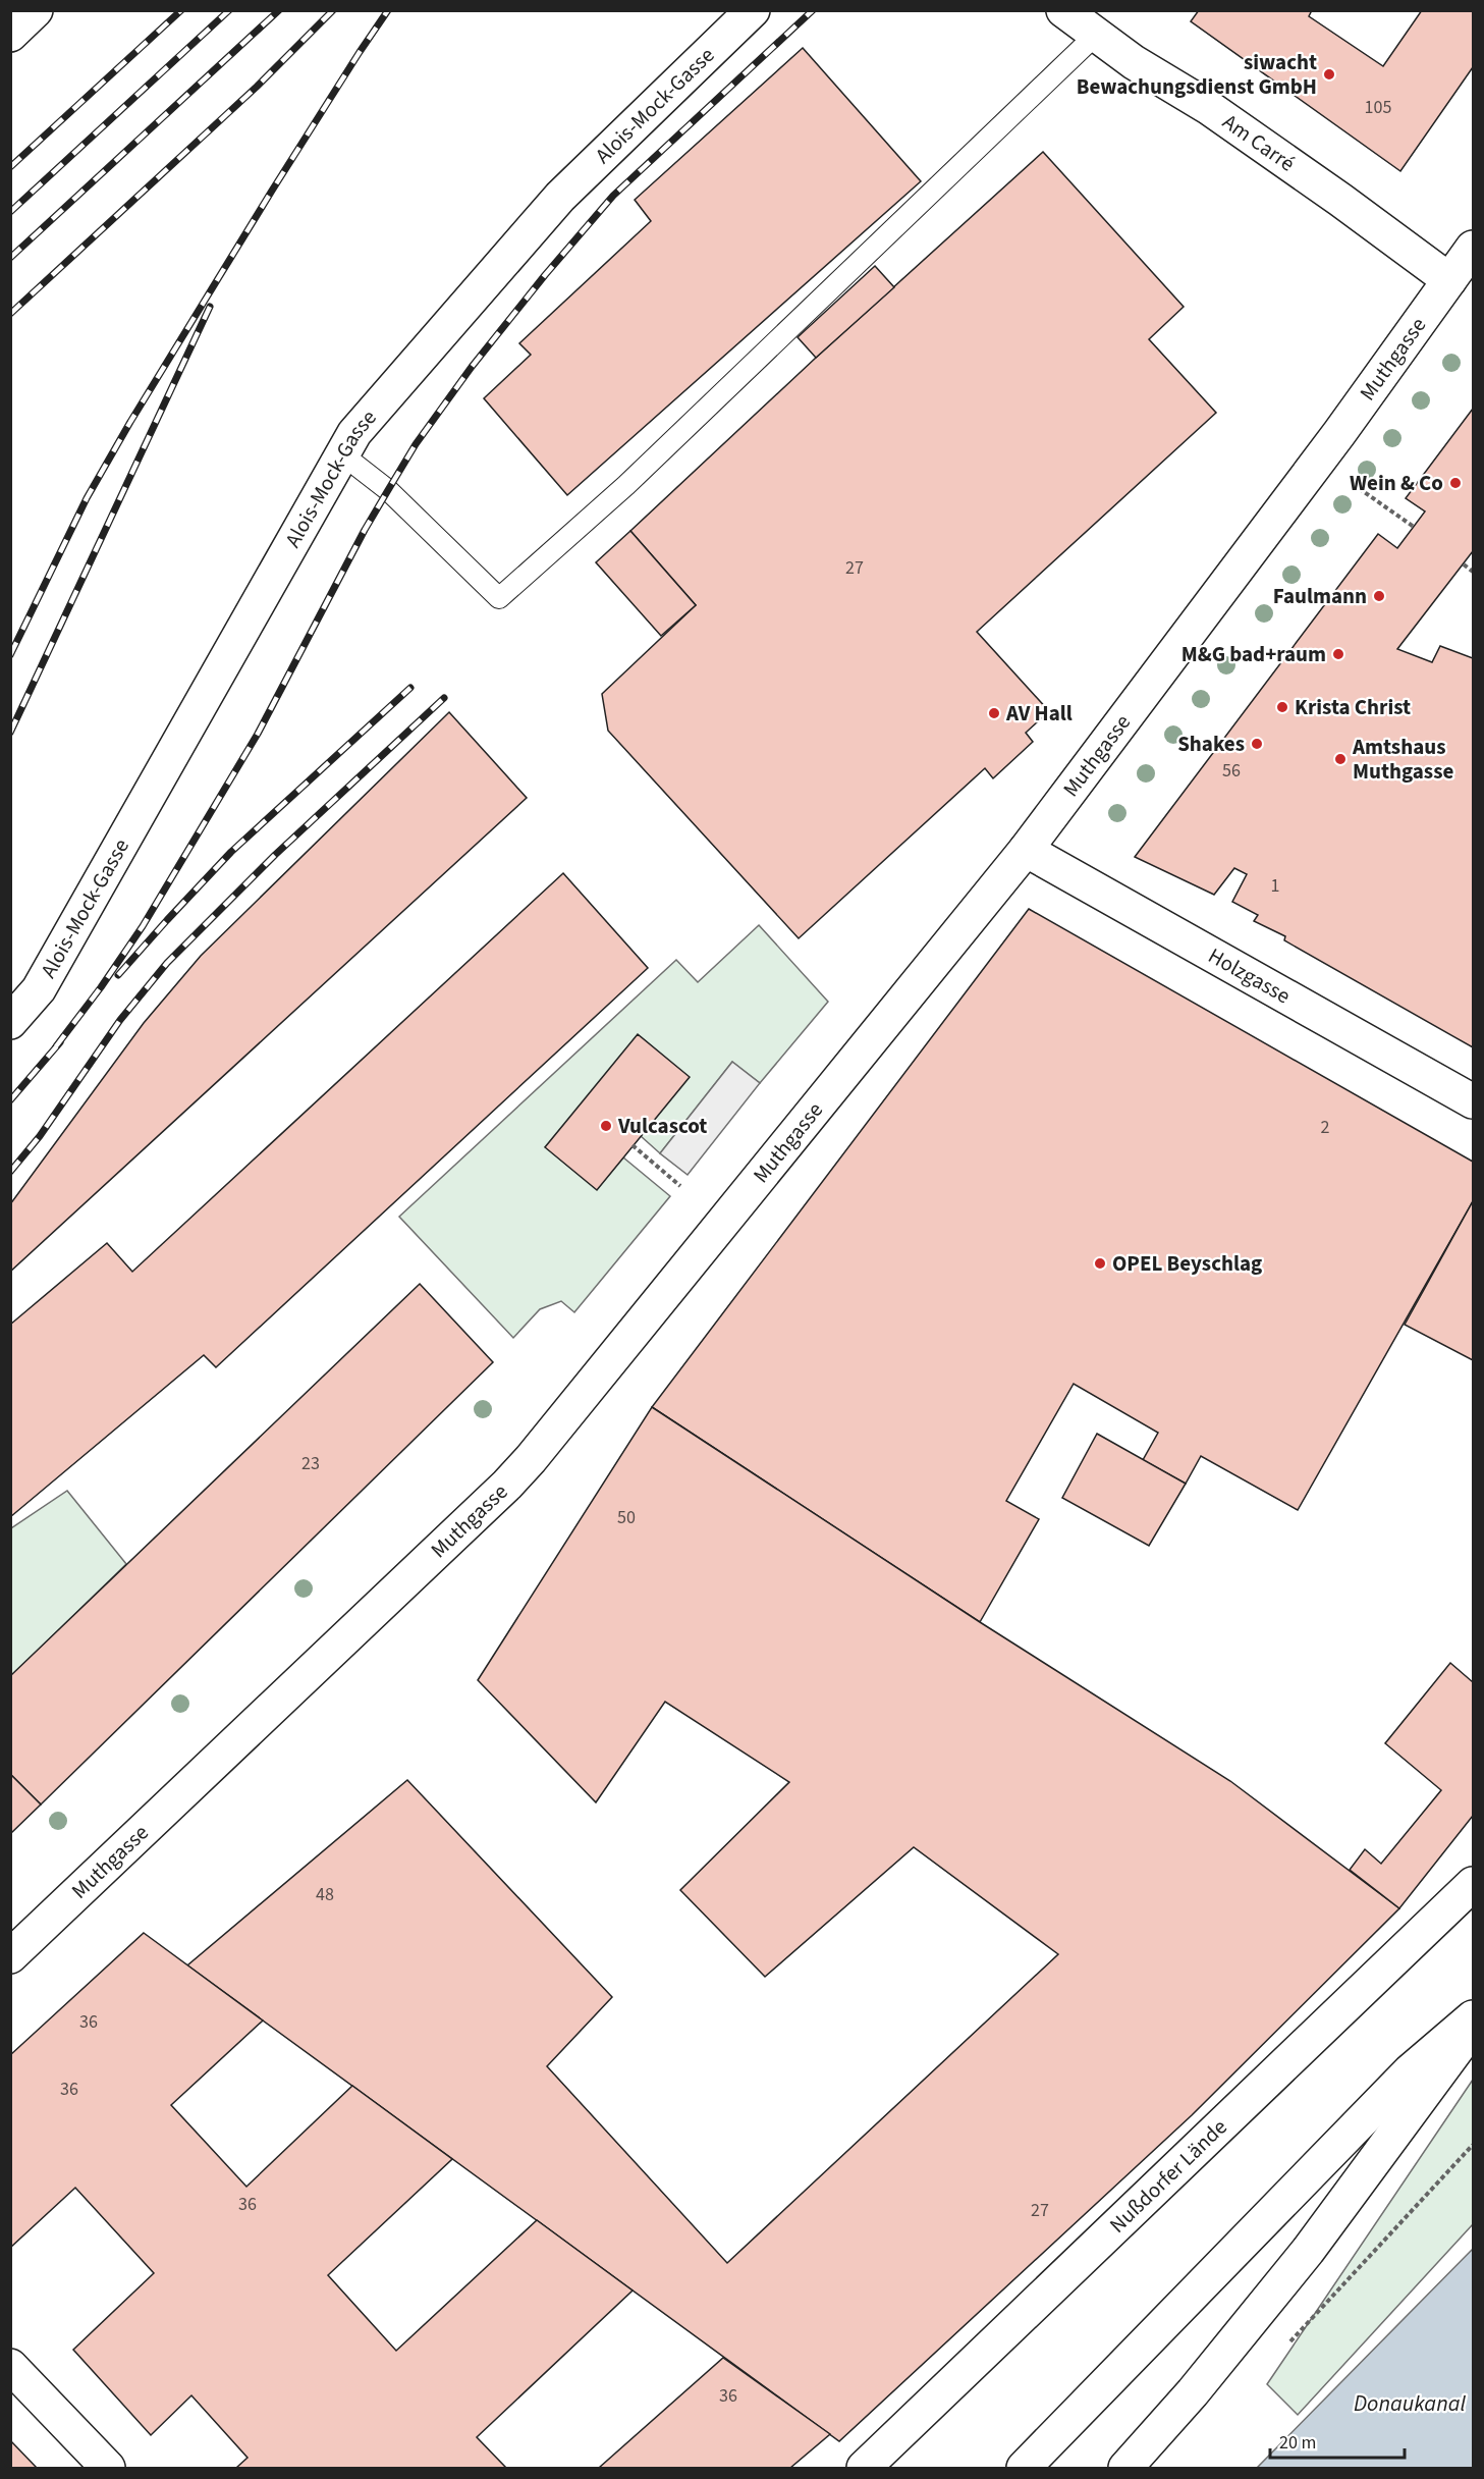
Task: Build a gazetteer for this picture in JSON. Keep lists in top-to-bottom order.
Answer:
{
  "streets": {
    "main road": [
      "Alois-Mock-Gasse",
      "Am Carré",
      "Muthgasse",
      "Holzgasse",
      "Nußdorfer Lände"
    ]
  },
  "crossings": [
    ["Am Carré", "Muthgasse"],
    ["Muthgasse", "Holzgasse"]
  ],
  "water": ["Donaukanal"],
  "places": [
    "siwacht Bewachungsdienst GmbH",
    "Wein & Co",
    "Faulmann",
    "M&G bad+raum",
    "Krista Christ",
    "AV Hall",
    "Shakes",
    "Amtshaus Muthgasse",
    "Vulcascot",
    "OPEL Beyschlag"
  ],
  "house_numbers": [
    "105",
    "27",
    "56",
    "1",
    "2",
    "23",
    "50",
    "48",
    "36",
    "36",
    "36",
    "27",
    "36"
  ],
  "scale_bar": "20 m"
}
